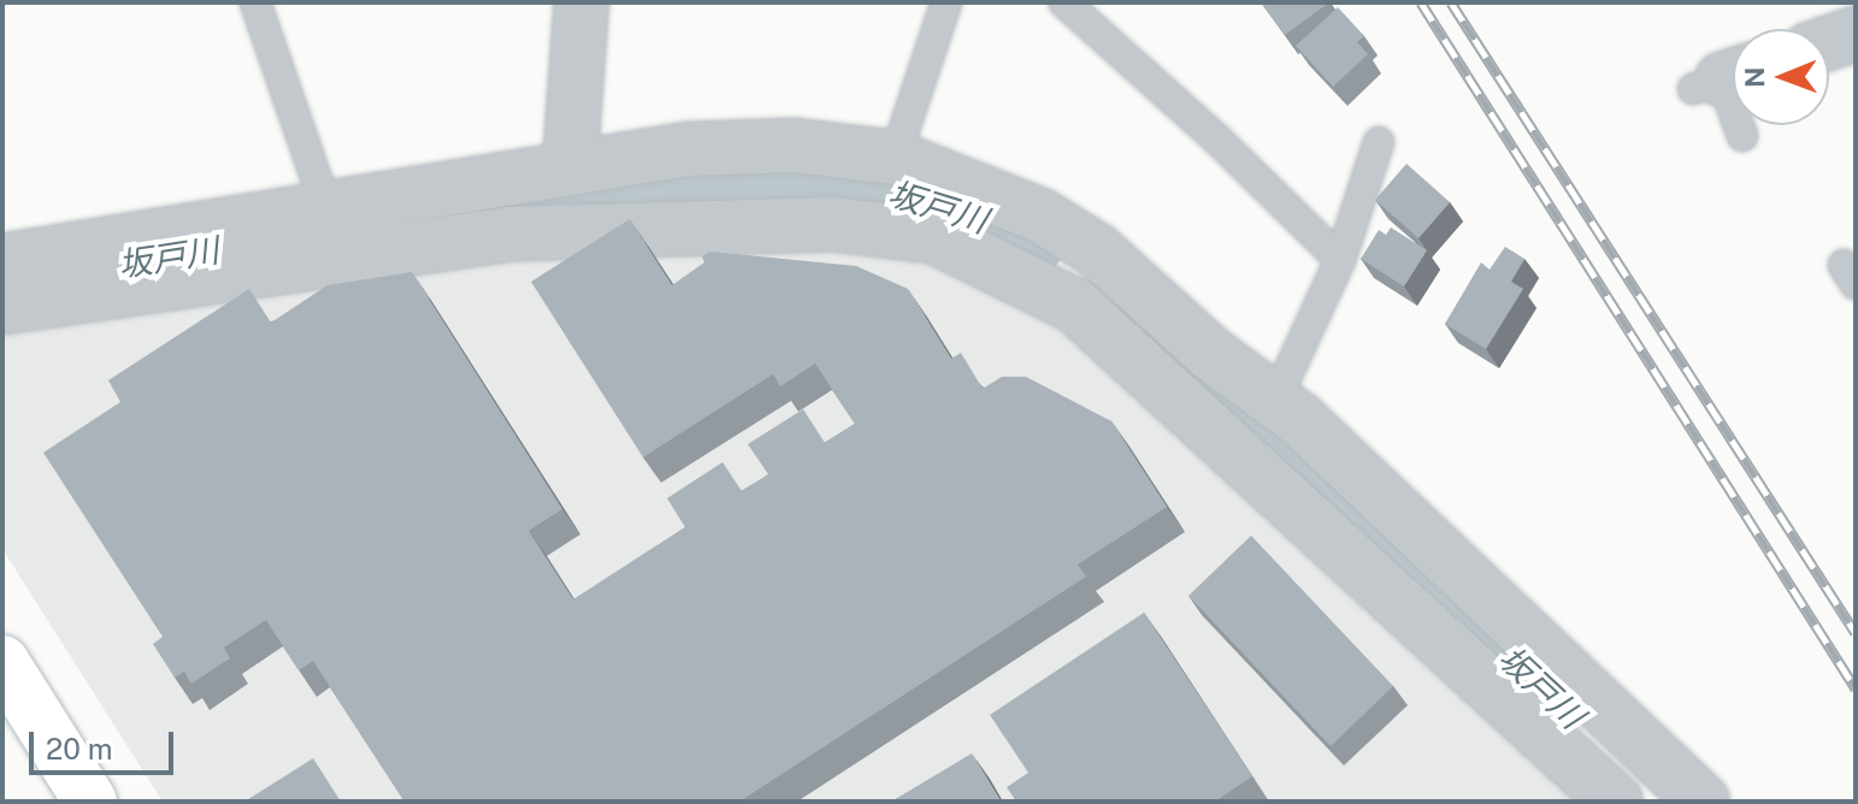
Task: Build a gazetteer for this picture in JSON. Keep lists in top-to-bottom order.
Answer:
{
  "water": ["坂戸川"],
  "scale_bar": "20 m",
  "north": "left"
}
